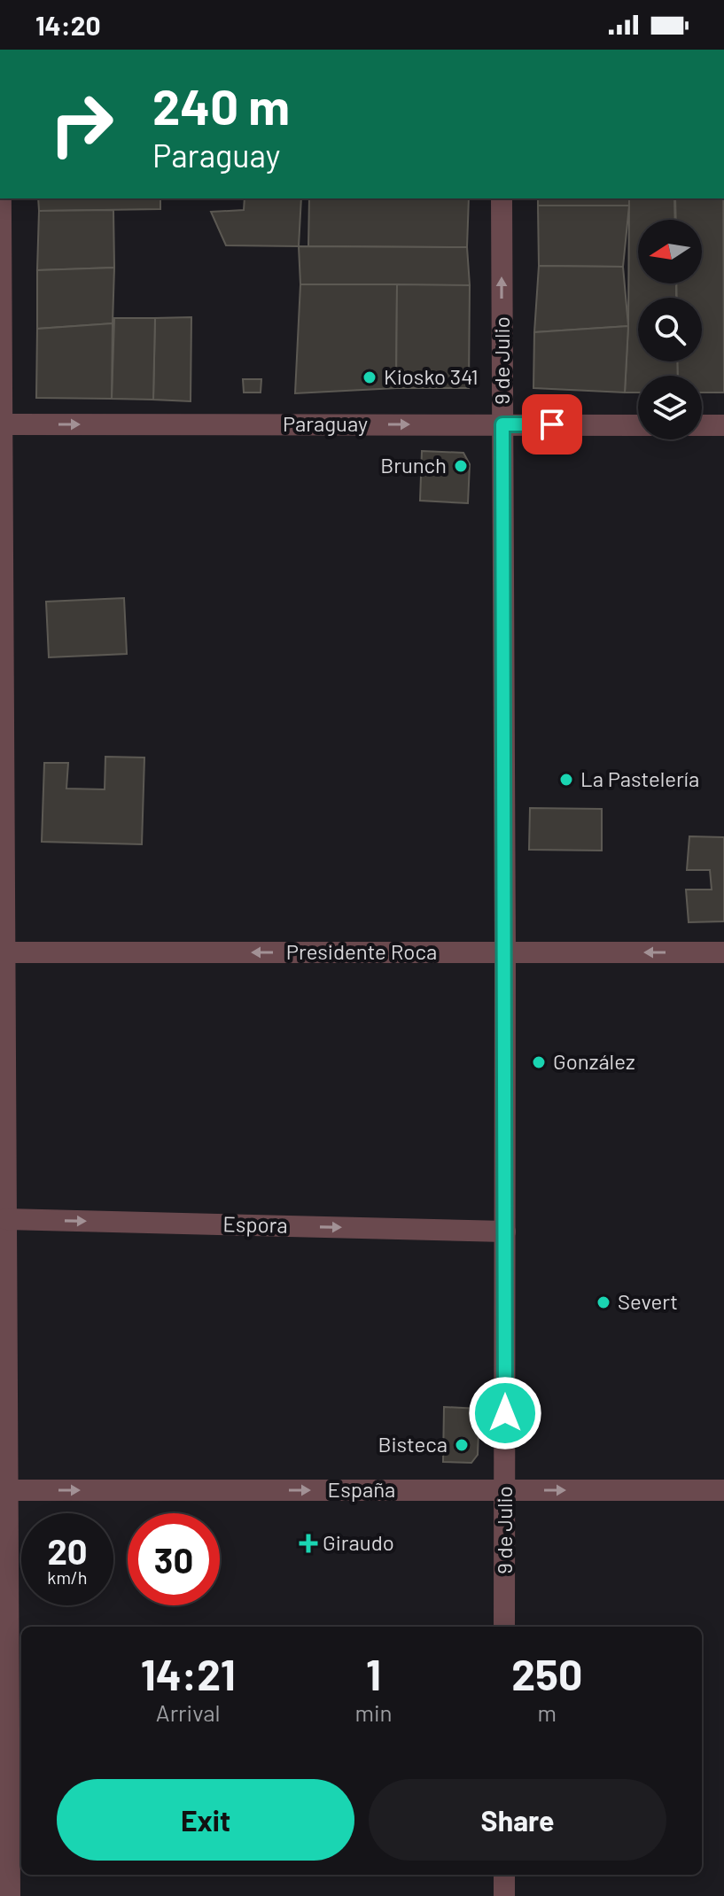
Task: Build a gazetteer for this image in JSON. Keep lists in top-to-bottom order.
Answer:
{
  "streets": {
    "street": [
      "9 de Julio",
      "Paraguay",
      "Presidente Roca",
      "Espora",
      "España"
    ]
  },
  "crossings": [
    ["9 de Julio", "Paraguay"],
    ["9 de Julio", "Presidente Roca"],
    ["9 de Julio", "Espora"],
    ["9 de Julio", "España"]
  ],
  "one_way": [
    "Paraguay",
    "Presidente Roca",
    "Espora",
    "España"
  ],
  "places": {
    "other": [
      "Kiosko 341",
      "Brunch",
      "La Pastelería",
      "González",
      "Severt",
      "Bisteca"
    ],
    "health": ["Giraudo"]
  },
  "north": "left",
  "page": {
    "status": "14:20",
    "turn": ["240 m", "Paraguay"],
    "speed": "20 km/h",
    "limit": "30",
    "eta": [
      "14:21",
      "Arrival",
      "1",
      "min",
      "250",
      "m"
    ],
    "buttons": ["Exit", "Share"]
  }
}
